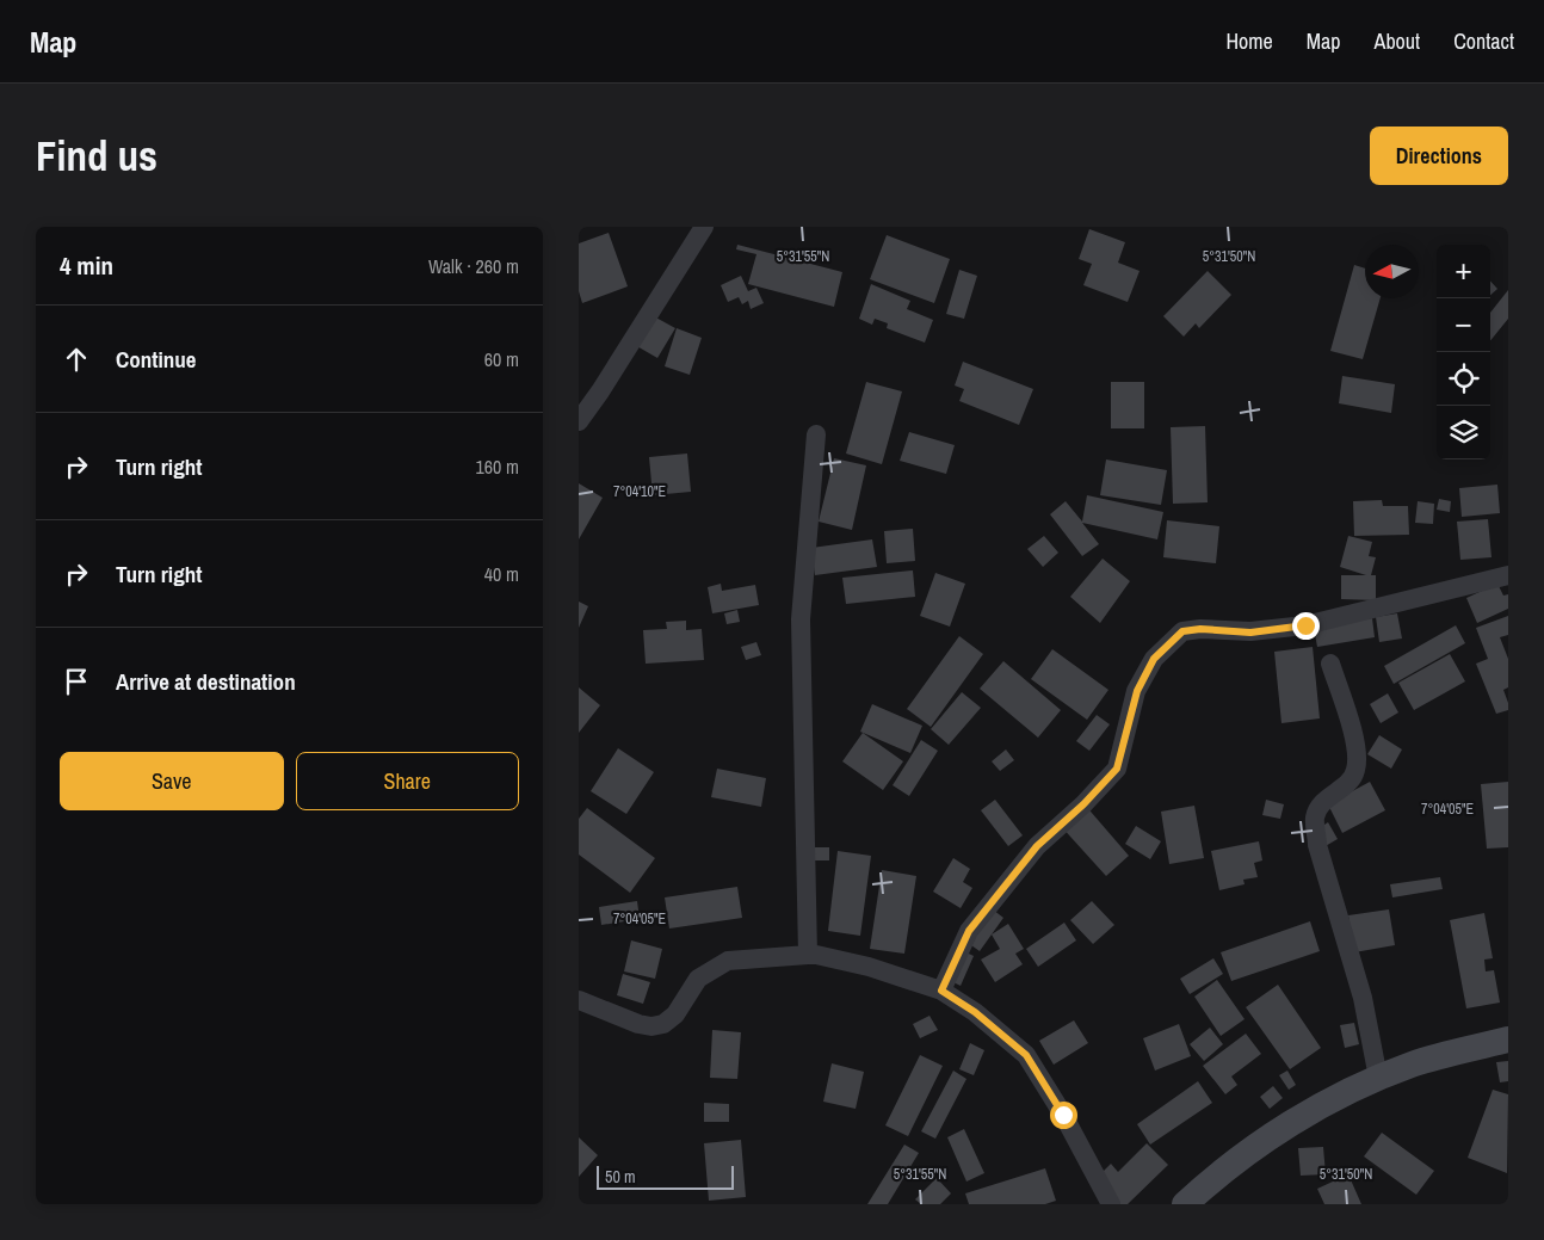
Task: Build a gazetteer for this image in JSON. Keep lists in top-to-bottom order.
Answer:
{
  "scale_bar": "50 m",
  "north": "left",
  "page": {
    "header": "Map",
    "nav": [
      "Home",
      "Map",
      "About",
      "Contact"
    ],
    "buttons": [
      "Directions",
      ["Save", "Share"]
    ],
    "title": "Find us",
    "heading": ["4 min", "Walk · 260 m"],
    "map_buttons": ["+", "−"],
    "list": [
      ["Continue", "60 m"],
      ["Turn right", "160 m"],
      ["Turn right", "40 m"],
      "Arrive at destination"
    ],
    "scale": "50 m"
  },
  "coordinates": [
    "5°31'55\"N",
    "5°31'50\"N",
    "7°04'10\"E",
    "7°04'05\"E"
  ]
}
